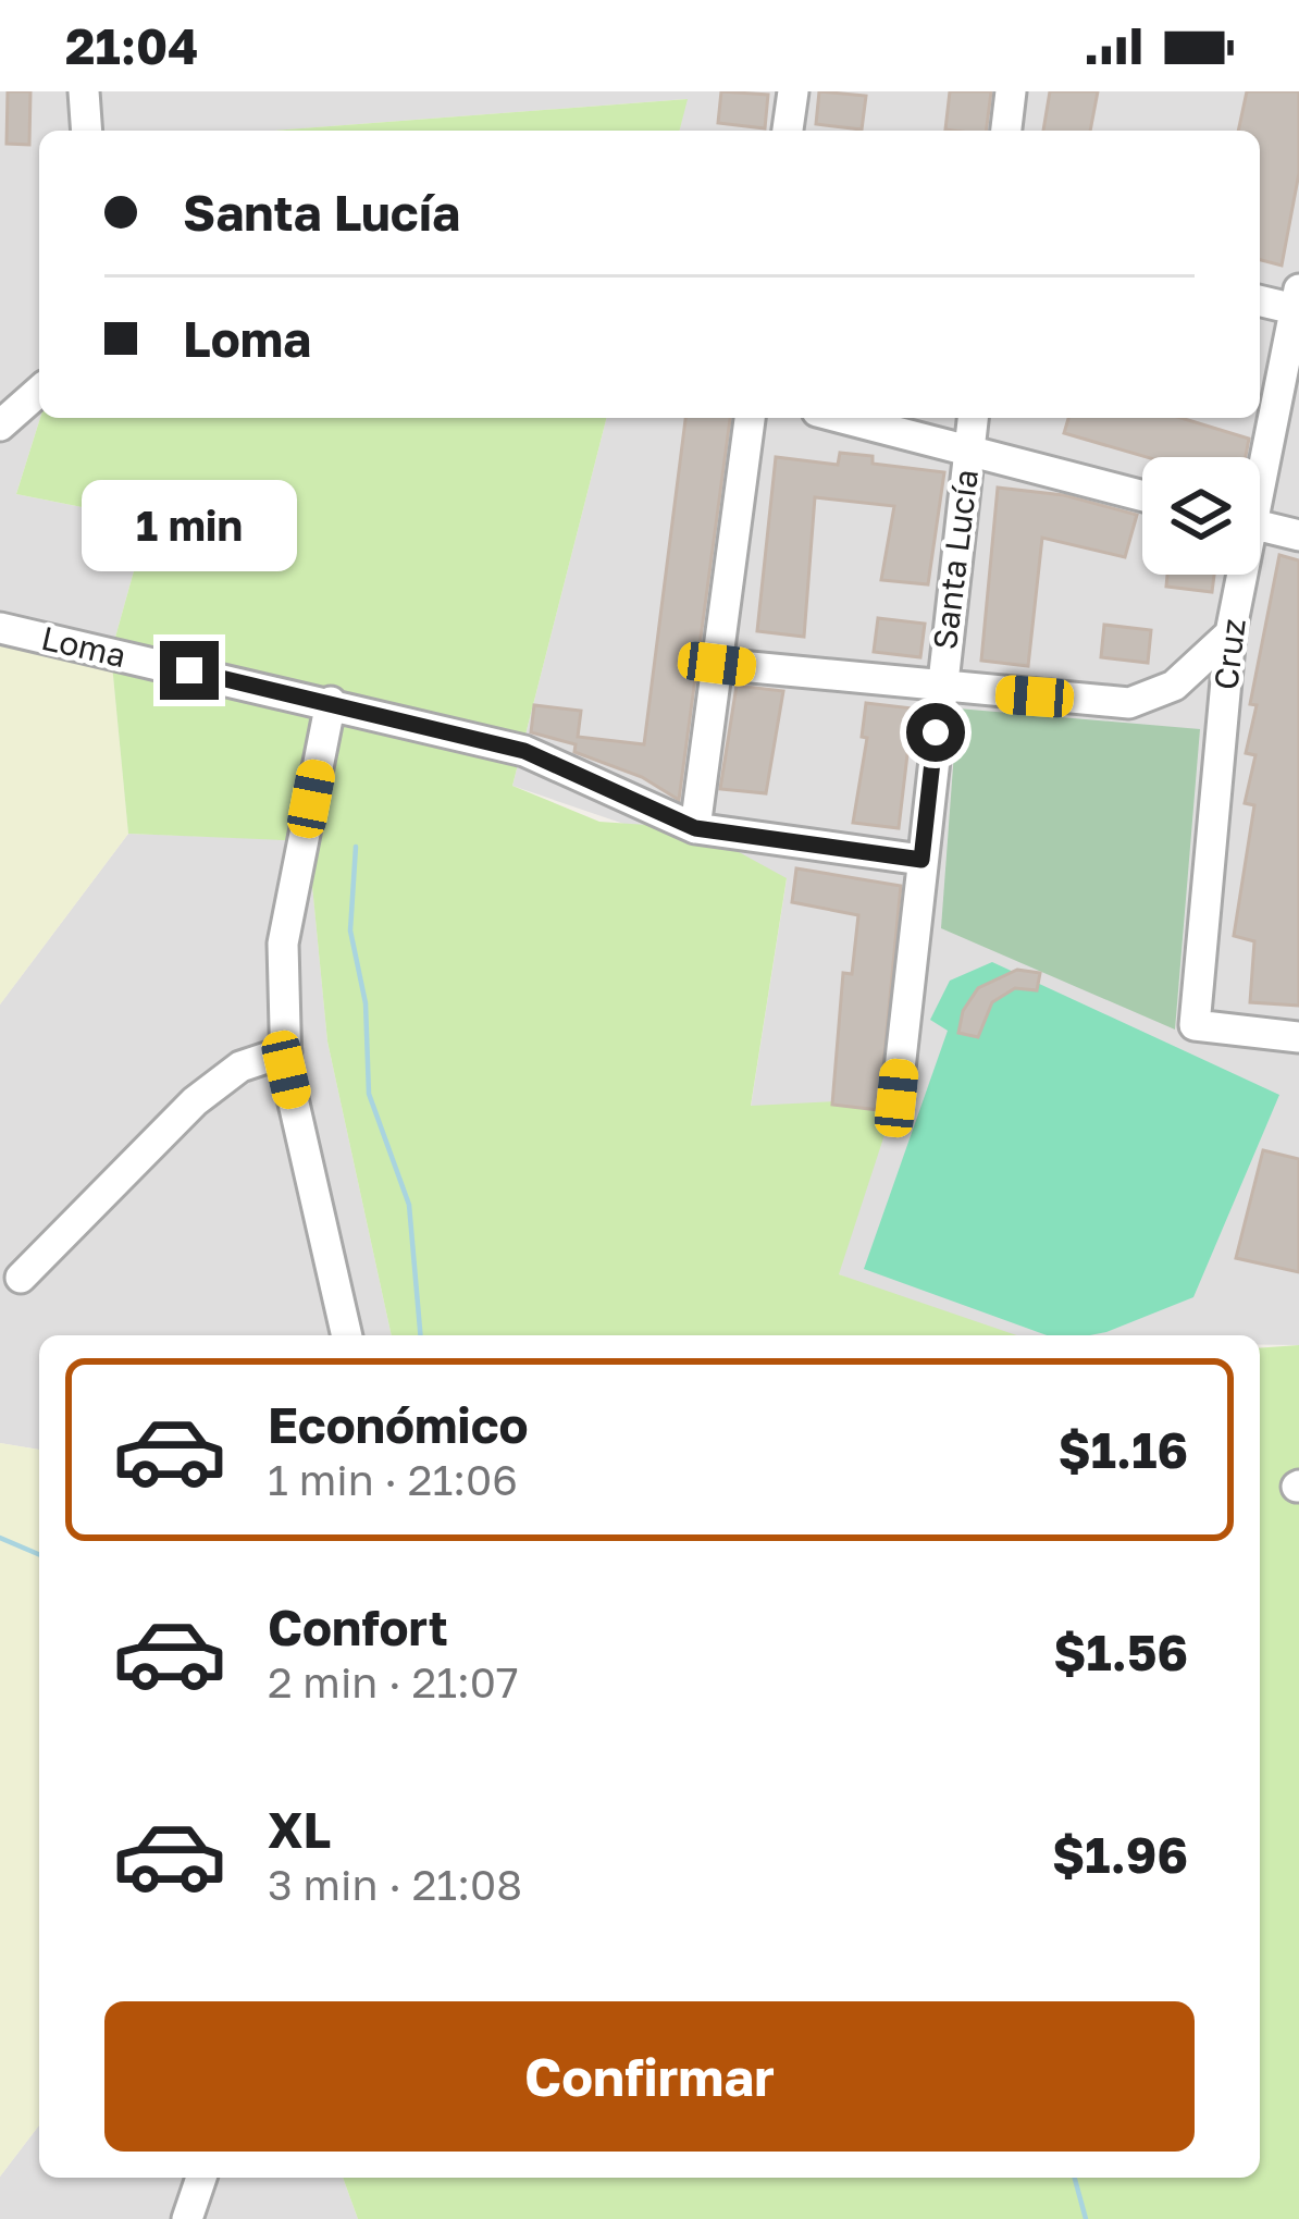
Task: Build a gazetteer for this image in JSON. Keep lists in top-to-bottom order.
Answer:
{
  "streets": {
    "street": ["Santa Lucía", "Loma", "Cruz"]
  },
  "crossings": [
    ["Santa Lucía", "Loma"]
  ],
  "page": {
    "status": "21:04",
    "banner": ["Santa Lucía", "Loma"],
    "bubble": "1 min",
    "list": [
      {
        "name": "Económico",
        "note": "1 min · 21:06",
        "value": "$1.16"
      },
      {
        "name": "Confort",
        "note": "2 min · 21:07",
        "value": "$1.56"
      },
      {
        "name": "XL",
        "note": "3 min · 21:08",
        "value": "$1.96"
      }
    ],
    "buttons": "Confirmar"
  }
}
